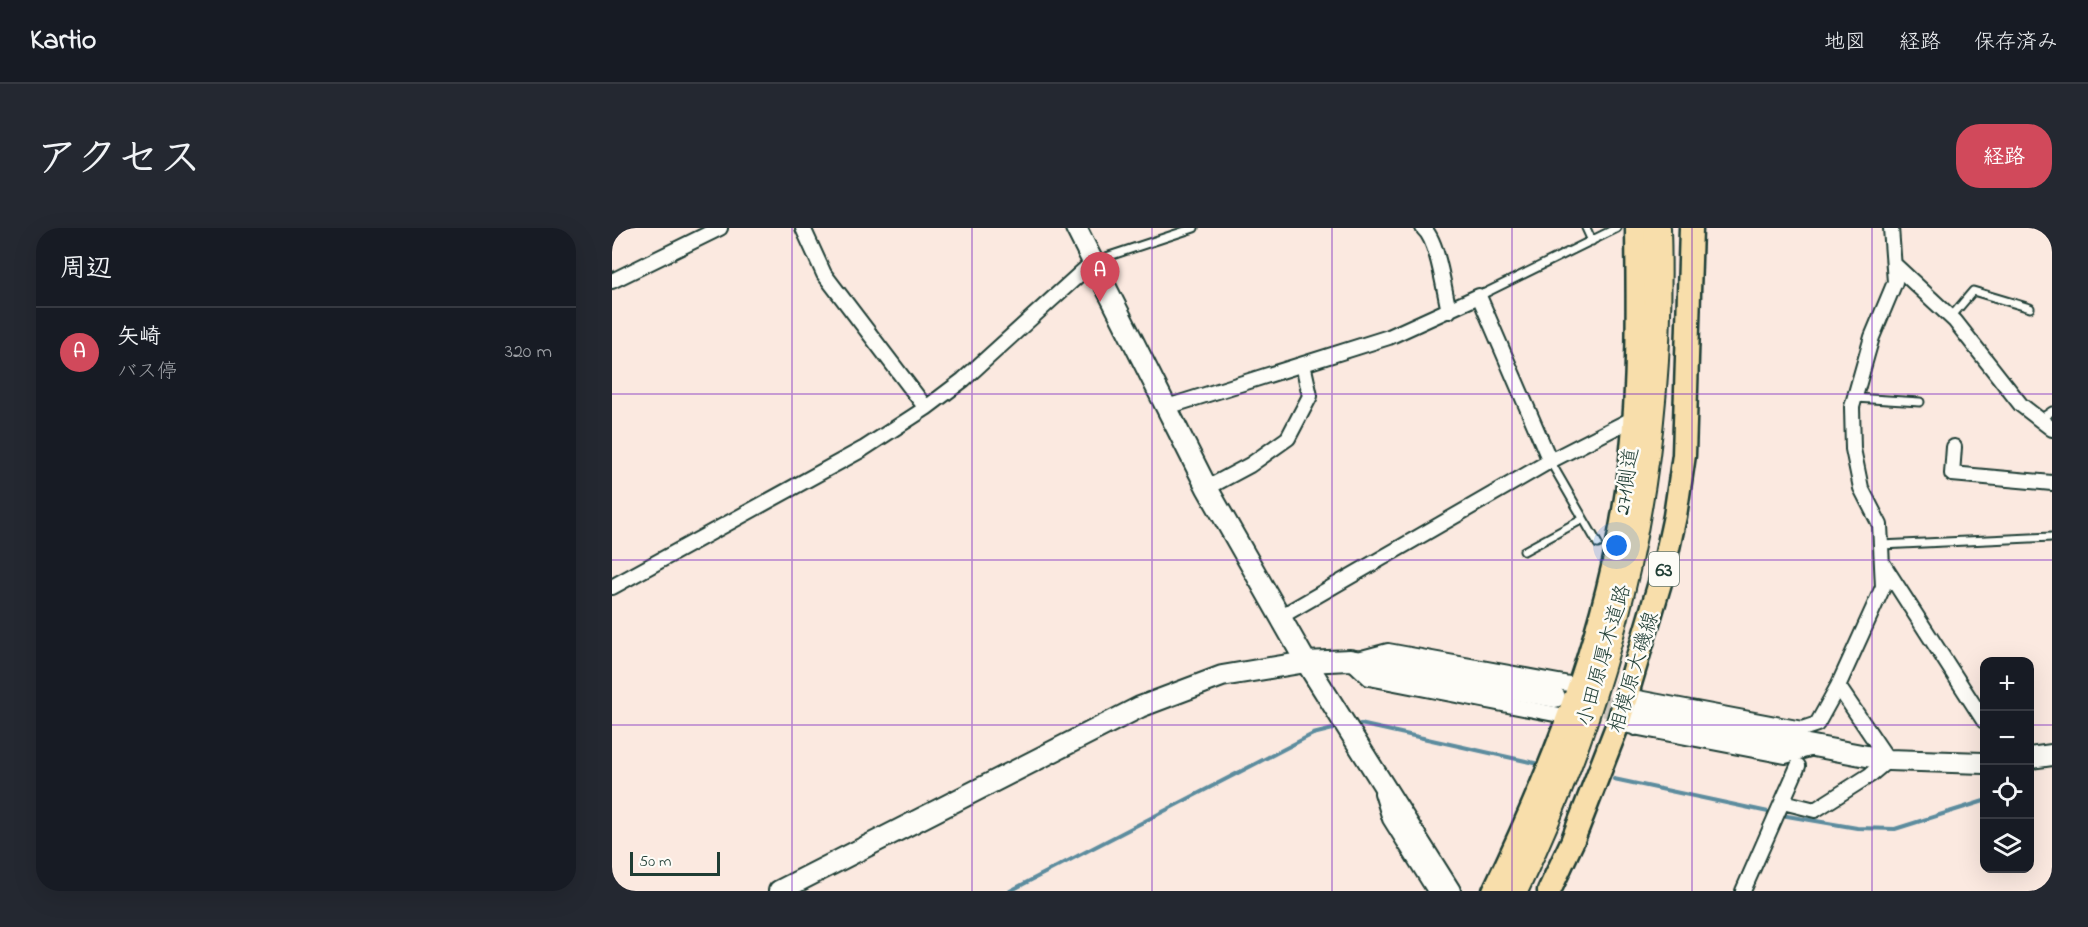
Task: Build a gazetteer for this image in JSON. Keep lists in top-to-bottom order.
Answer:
{
  "streets": {
    "highway": ["小田原厚木道路"],
    "main road": ["271側道", "63", "相模原大磯線"]
  },
  "scale_bar": "50 m",
  "page": {
    "header": "Kartio",
    "nav": ["地図", "経路", "保存済み"],
    "title": "アクセス",
    "buttons": "経路",
    "heading": "周辺",
    "pins": "A",
    "list": [
      {
        "mark": "A",
        "name": "矢崎",
        "note": "バス停",
        "value": "320 m"
      }
    ],
    "map_buttons": ["+", "−"],
    "scale": "50 m"
  }
}
